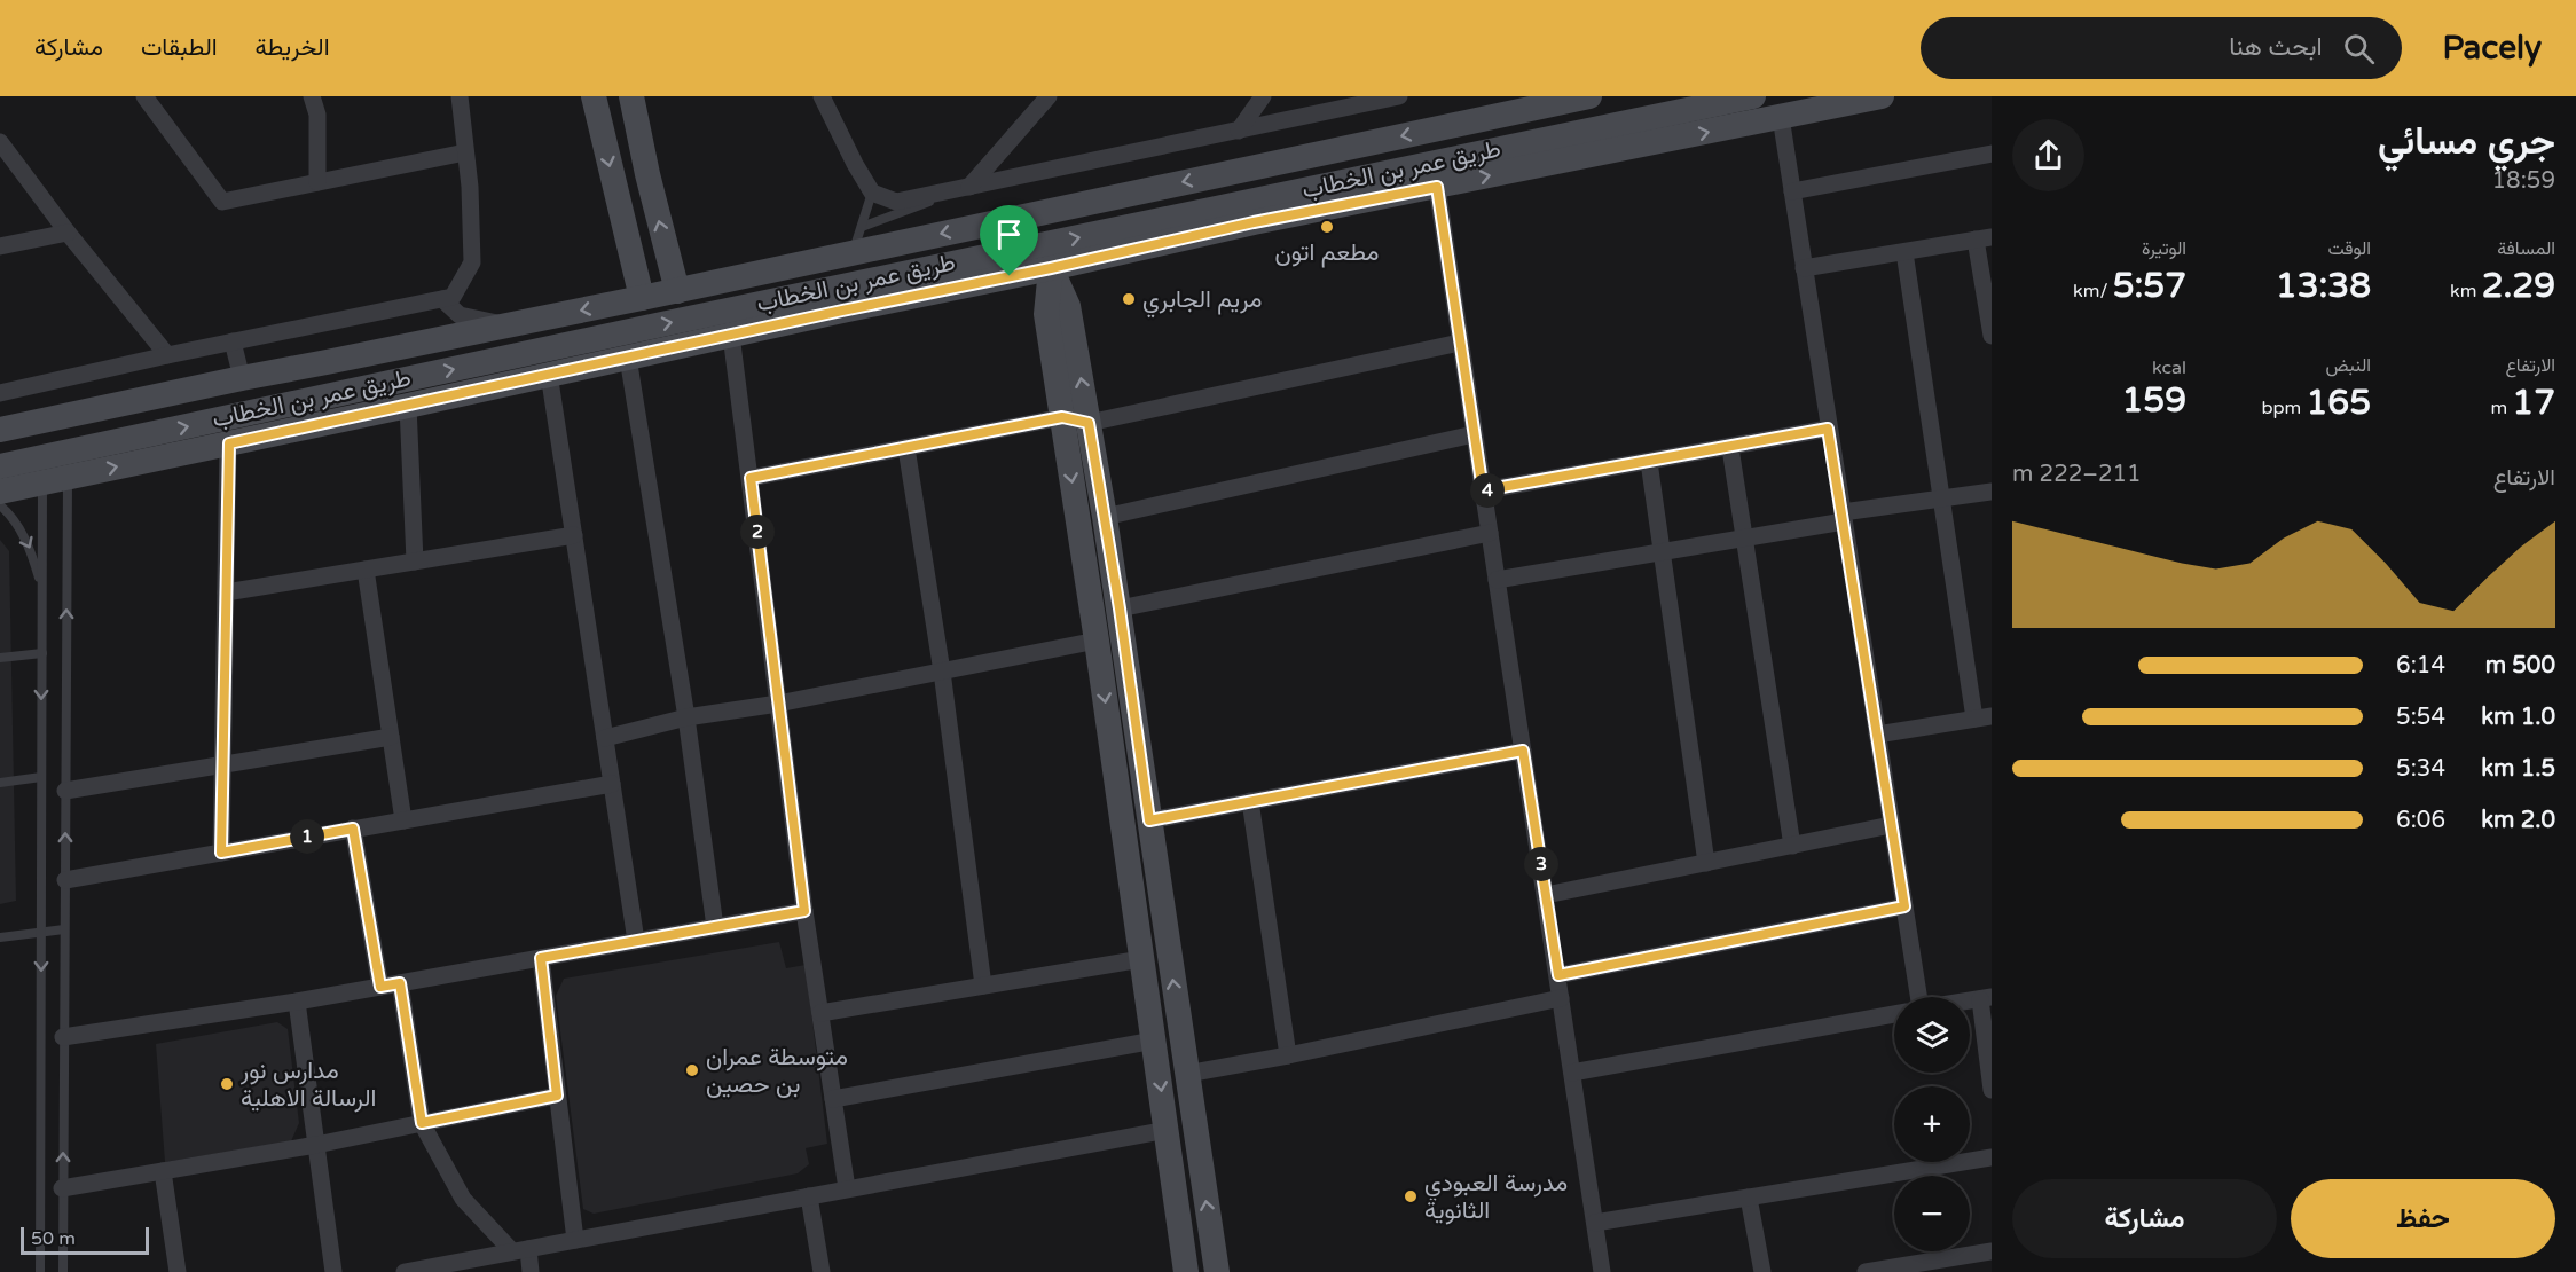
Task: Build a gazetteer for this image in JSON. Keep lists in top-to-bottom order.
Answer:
{
  "streets": {
    "street": ["طريق عمر بن الخطاب"]
  },
  "places": [
    "مطعم اتون",
    "مريم الجابري",
    "متوسطة عمران بن حصين",
    "مدارس نور الرسالة الاهلية",
    "مدرسة العبودي الثانوية"
  ],
  "scale_bar": "50 m",
  "page": {
    "header": "Pacely",
    "search": "ابحث هنا",
    "nav": ["الخريطة", "الطبقات", "مشاركة"],
    "heading": ["جري مسائي", "18:59"],
    "stats": [
      ["المسافة", "2.29 km"],
      ["الوقت", "13:38"],
      ["الوتيرة", "5:57 /km"],
      ["الارتفاع", "17 m"],
      ["النبض", "165 bpm"],
      ["kcal", "159"]
    ],
    "chart": ["الارتفاع", "211–222 m"],
    "pins": [
      "4",
      "2",
      "1",
      "3"
    ],
    "list": [
      {
        "name": "500 m",
        "note": "6:14"
      },
      {
        "name": "1.0 km",
        "note": "5:54"
      },
      {
        "name": "1.5 km",
        "note": "5:34"
      },
      {
        "name": "2.0 km",
        "note": "6:06"
      }
    ],
    "map_buttons": ["+", "−"],
    "buttons": ["حفظ", "مشاركة"],
    "scale": "50 m"
  }
}
